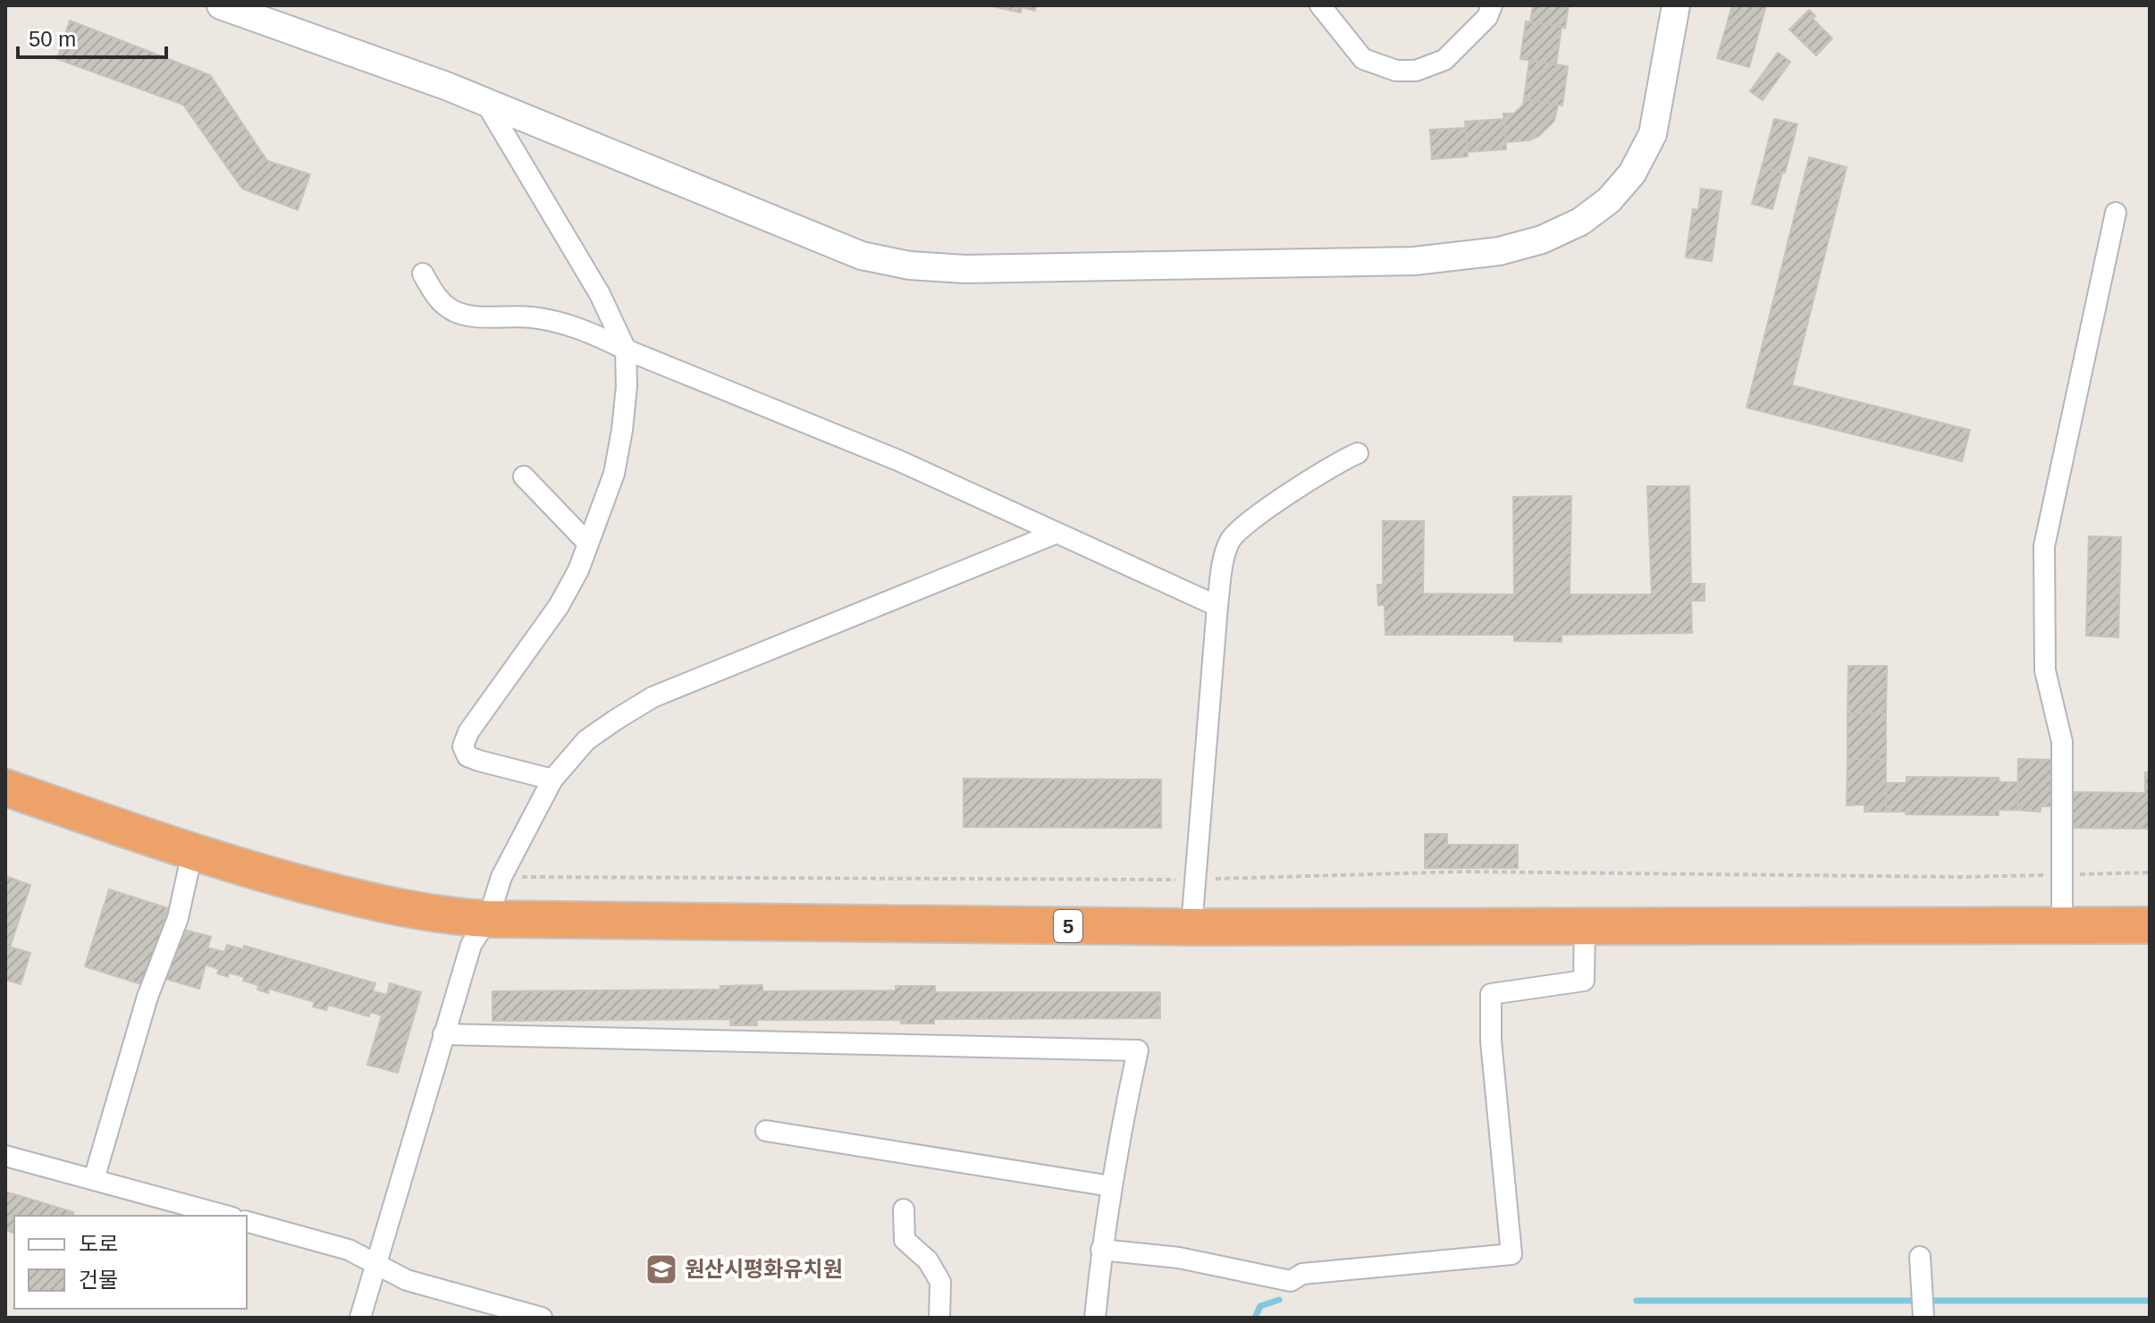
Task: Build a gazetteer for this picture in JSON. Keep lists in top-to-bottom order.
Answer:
{
  "streets": {
    "highway": ["5"]
  },
  "places": {
    "school or university": ["원산시평화유치원"]
  },
  "legend": ["도로", "건물"],
  "scale_bar": "50 m"
}
